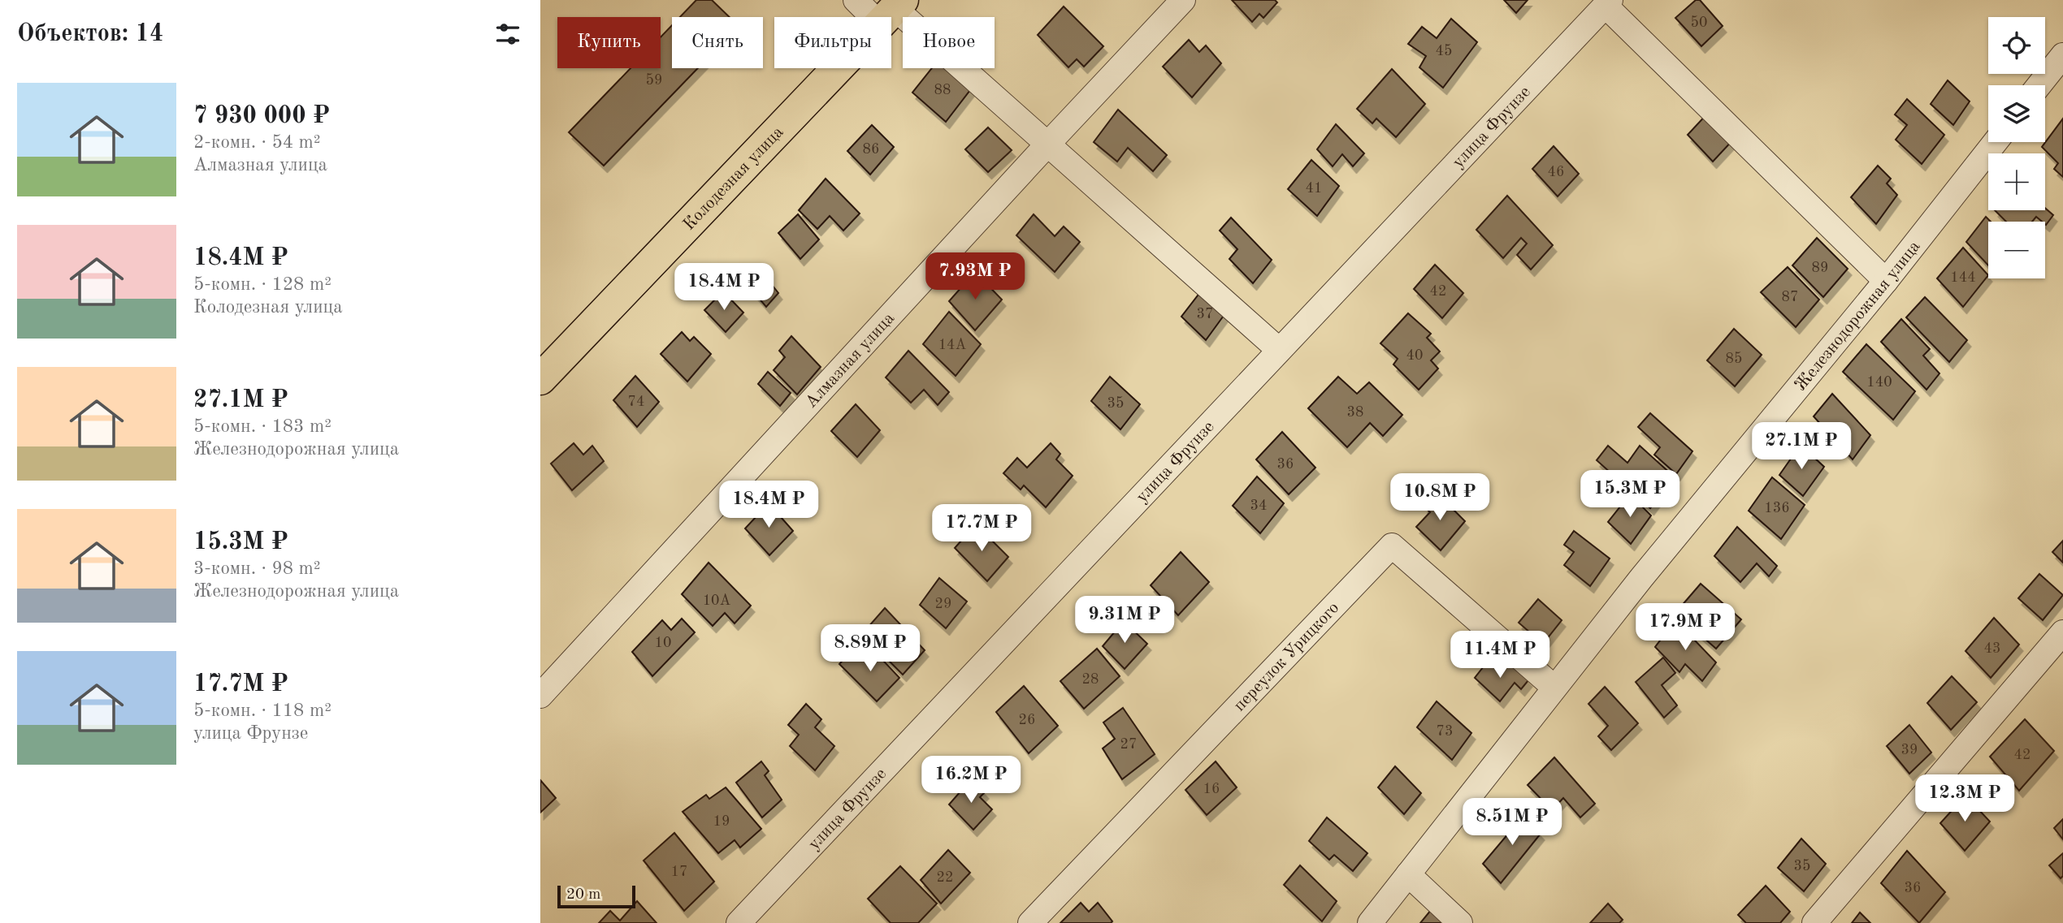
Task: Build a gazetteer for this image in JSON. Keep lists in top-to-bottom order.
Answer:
{
  "streets": {
    "main road": ["Колодезная улица"],
    "street": [
      "улица Фрунзе",
      "Железнодорожная улица",
      "Алмазная улица",
      "переулок Урицкого"
    ]
  },
  "crossings": [
    ["Железнодорожная улица", "переулок Урицкого"]
  ],
  "house_numbers": [
    "50",
    "45",
    "59",
    "88",
    "86",
    "46",
    "41",
    "89",
    "144",
    "42",
    "87",
    "37",
    "14А",
    "40",
    "85",
    "140",
    "74",
    "35",
    "38",
    "36",
    "34",
    "136",
    "10А",
    "29",
    "10",
    "43",
    "28",
    "26",
    "73",
    "27",
    "39",
    "42",
    "16",
    "19",
    "35",
    "17",
    "22",
    "36"
  ],
  "scale_bar": "20 m",
  "page": {
    "heading": "Объектов: 14",
    "map_buttons": ["+", "−"],
    "chip": [
      "Купить",
      "Снять",
      "Фильтры",
      "Новое"
    ],
    "list": [
      {
        "name": "7 930 000 ₽",
        "note": "2-комн. · 54 m² · Алмазная улица"
      },
      {
        "name": "18.4M ₽",
        "note": "5-комн. · 128 m² · Колодезная улица"
      },
      {
        "name": "27.1M ₽",
        "note": "5-комн. · 183 m² · Железнодорожная улица"
      },
      {
        "name": "15.3M ₽",
        "note": "3-комн. · 98 m² · Железнодорожная улица"
      },
      {
        "name": "17.7M ₽",
        "note": "5-комн. · 118 m² · улица Фрунзе"
      }
    ],
    "price": [
      "7.93M ₽",
      "18.4M ₽",
      "27.1M ₽",
      "15.3M ₽",
      "10.8M ₽",
      "18.4M ₽",
      "17.7M ₽",
      "9.31M ₽",
      "17.9M ₽",
      "8.89M ₽",
      "11.4M ₽",
      "16.2M ₽",
      "12.3M ₽",
      "8.51M ₽"
    ],
    "scale": "20 m"
  }
}
